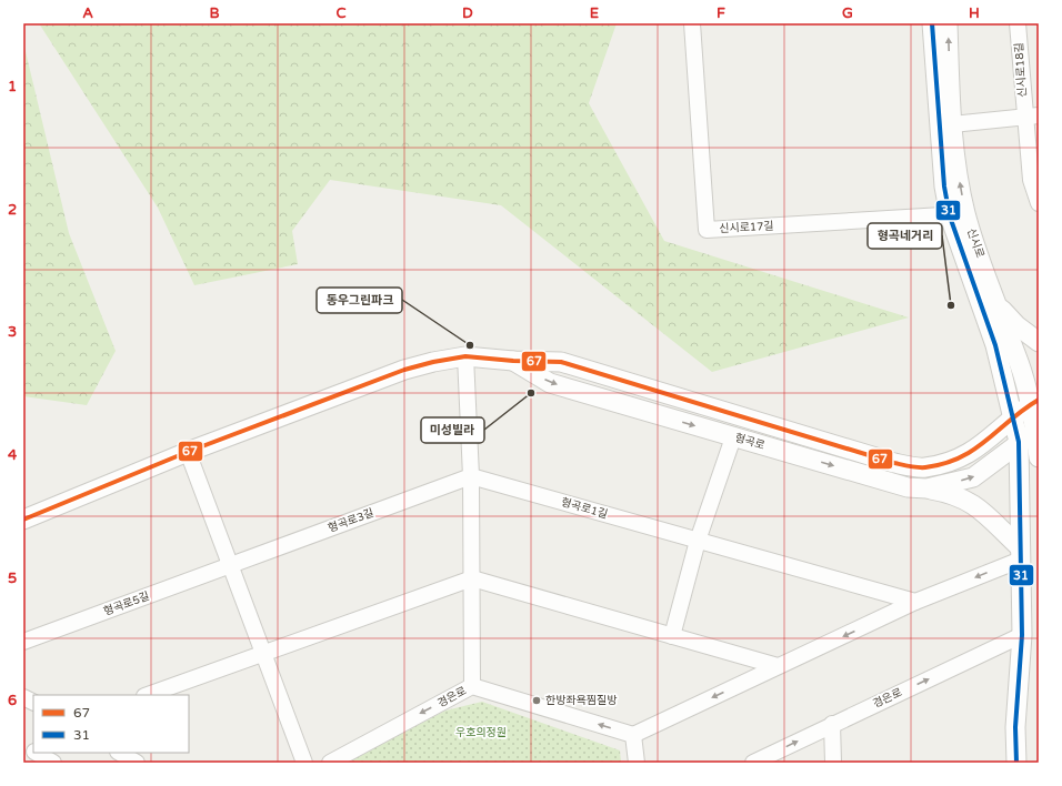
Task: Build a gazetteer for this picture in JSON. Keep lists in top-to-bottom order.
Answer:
{
  "streets": {
    "street": [
      "신시로18길",
      "신시로17길",
      "신시로",
      "형곡로",
      "형곡로1길",
      "형곡로3길",
      "형곡로5길",
      "경은로"
    ]
  },
  "crossings": [
    ["신시로17길", "신시로"],
    ["신시로", "형곡로"],
    ["신시로", "경은로"],
    ["형곡로1길", "형곡로3길"],
    ["형곡로3길", "형곡로5길"]
  ],
  "parks": ["우호의정원"],
  "places": [
    "형곡네거리",
    "동우그린파크",
    "미성빌라",
    "한방좌욕찜질방"
  ],
  "lines": ["transit line 31", "transit line 67"],
  "legend": ["67", "31"],
  "grid": {
    "columns": [
      "A",
      "B",
      "C",
      "D",
      "E",
      "F",
      "G",
      "H"
    ],
    "rows": [
      "1",
      "2",
      "3",
      "4",
      "5",
      "6"
    ]
  }
}
